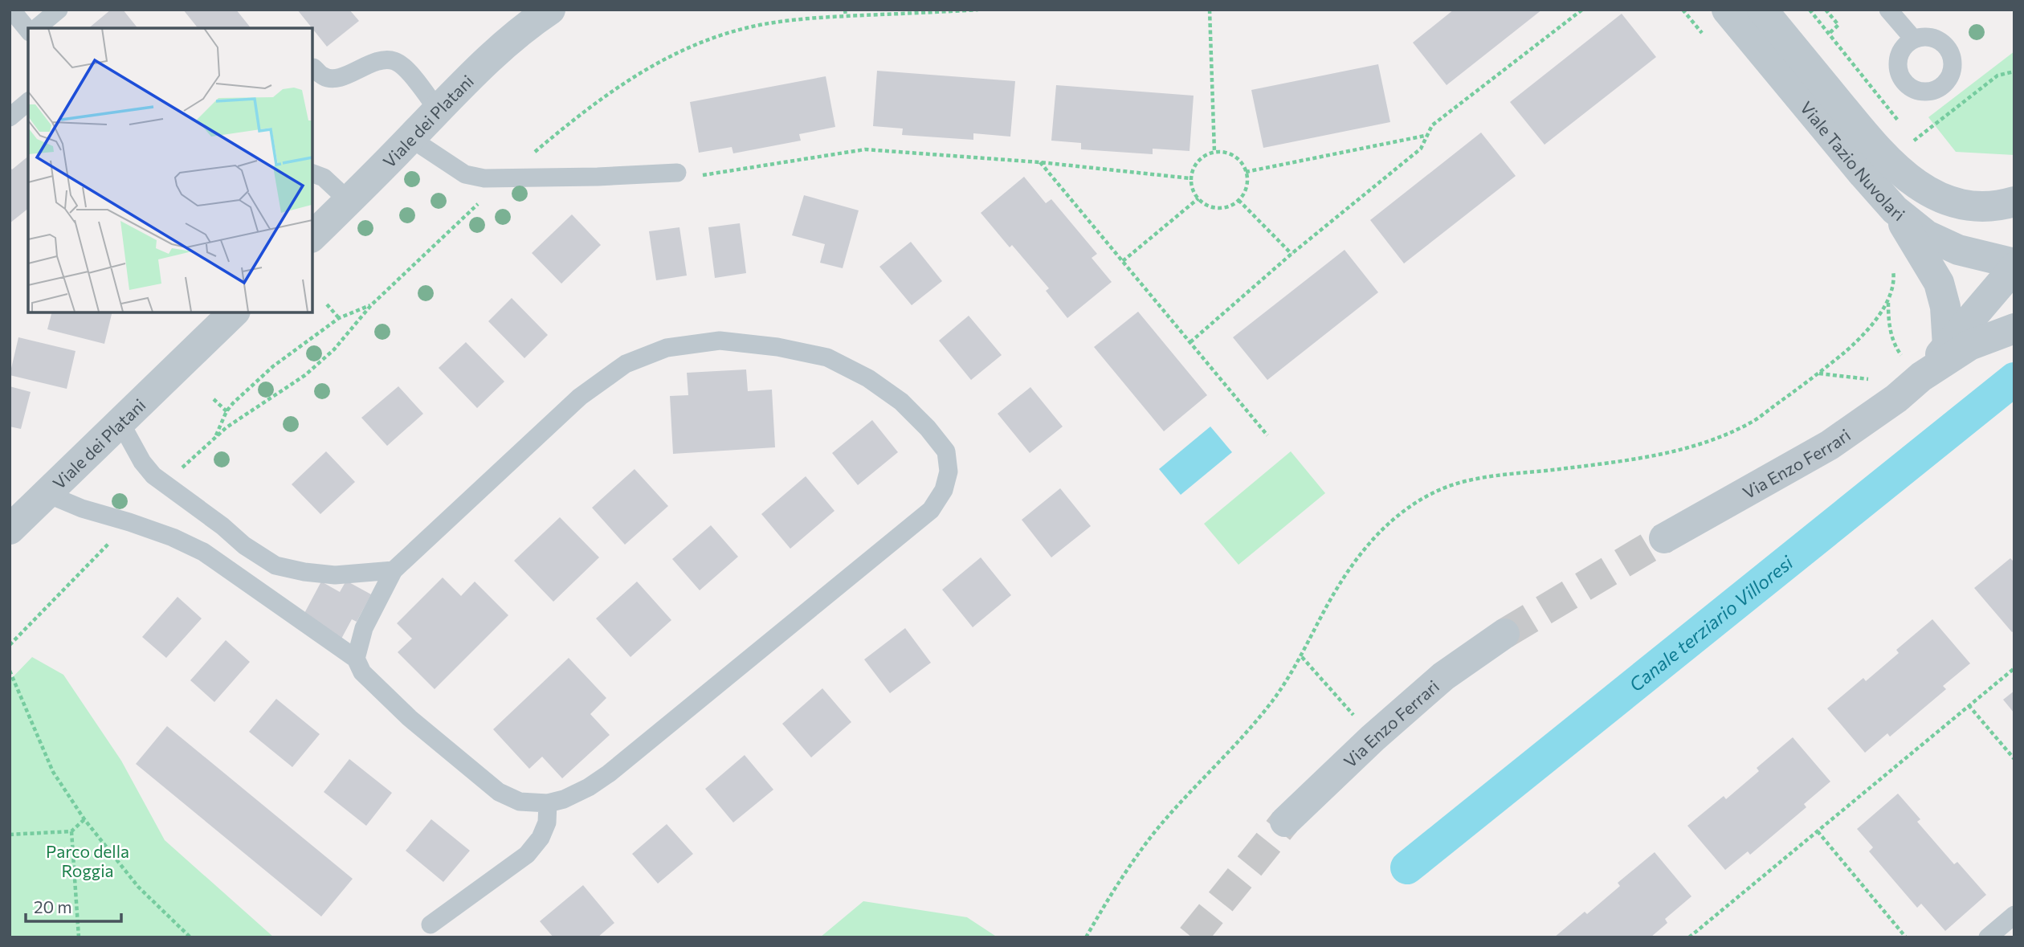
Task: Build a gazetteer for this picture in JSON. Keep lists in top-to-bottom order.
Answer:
{
  "streets": {
    "street": ["Viale dei Platani", "Viale Tazio Nuvolari", "Via Enzo Ferrari"]
  },
  "crossings": [
    ["Viale Tazio Nuvolari", "Via Enzo Ferrari"]
  ],
  "water": ["Canale terziario Villoresi"],
  "parks": ["Parco della Roggia"],
  "scale_bar": "20 m"
}
